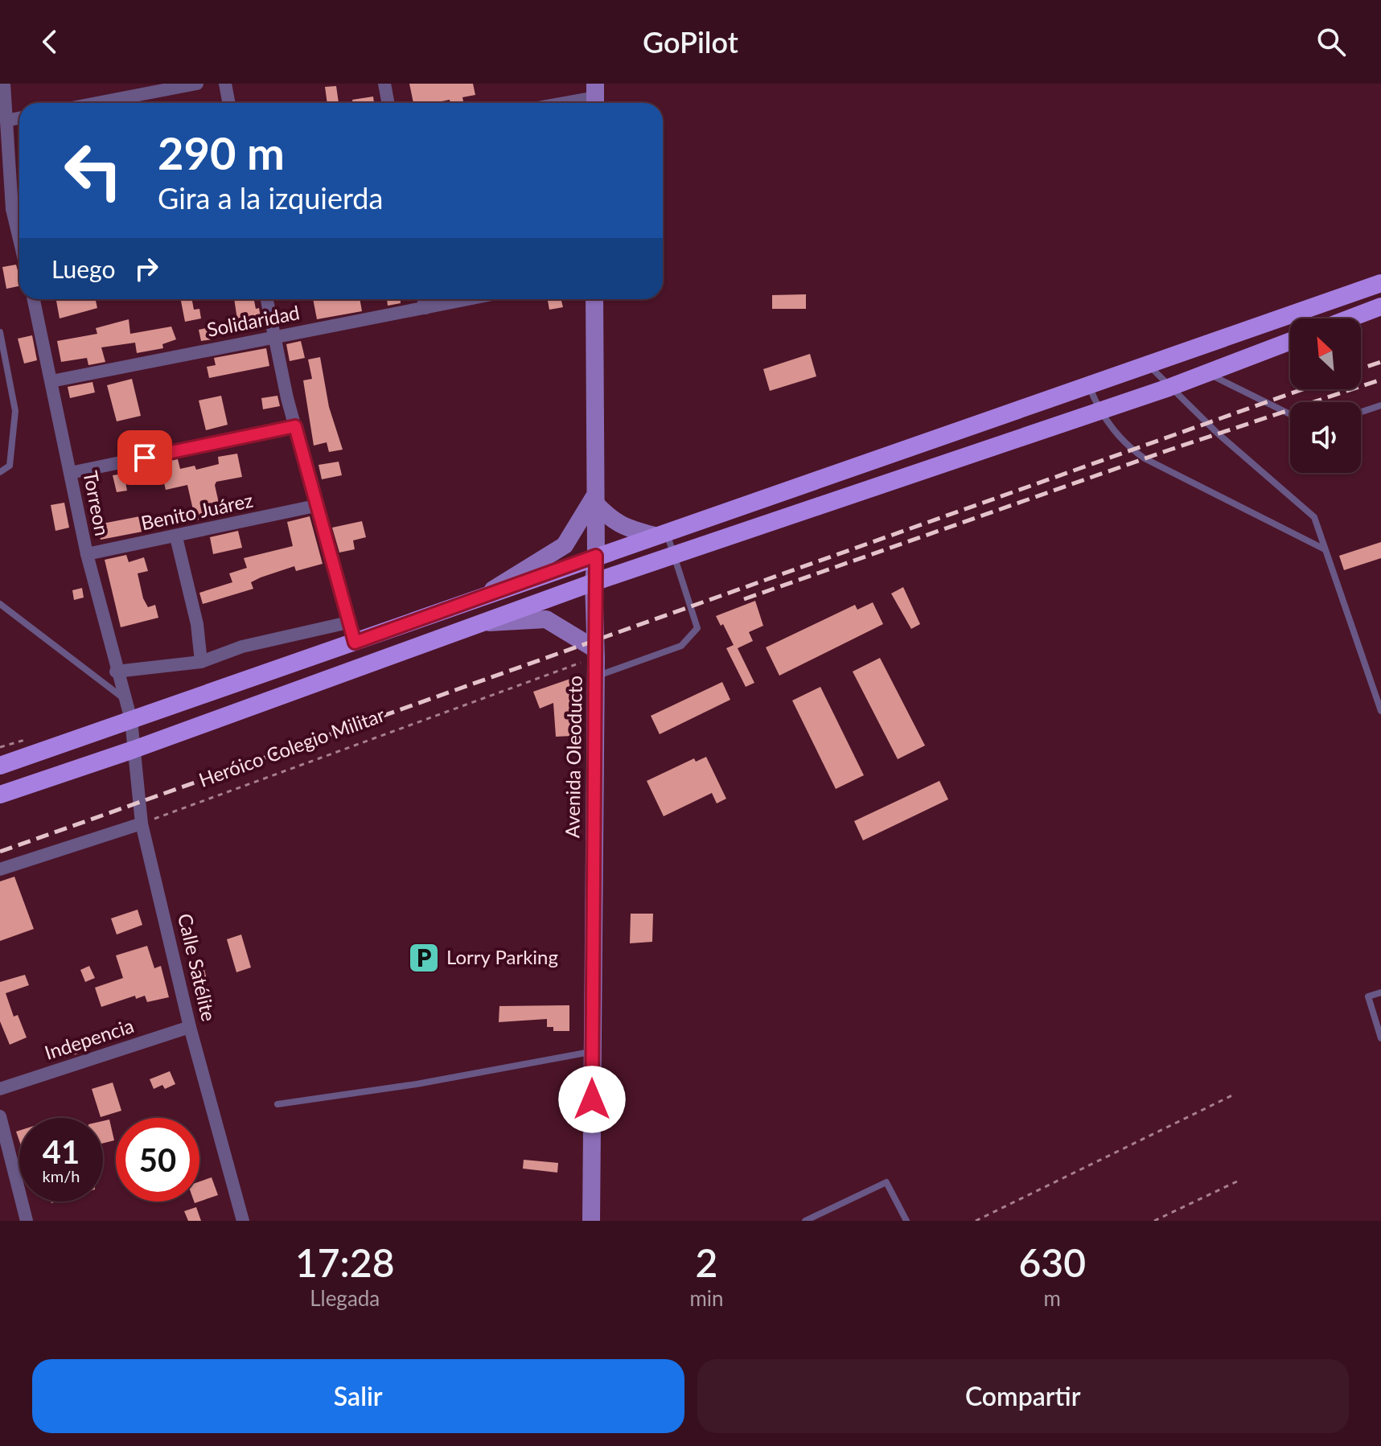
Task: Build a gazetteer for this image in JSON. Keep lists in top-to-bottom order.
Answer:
{
  "streets": {
    "main road": ["Avenida Oleoducto"],
    "street": [
      "Solidaridad",
      "Torreon",
      "Benito Juárez",
      "Calle Satélite",
      "Indepencia"
    ],
    "path": ["Heróico Colegio Militar"]
  },
  "crossings": [
    ["Solidaridad", "Torreon"],
    ["Torreon", "Benito Juárez"],
    ["Torreon", "Calle Satélite"],
    ["Heróico Colegio Militar", "Avenida Oleoducto"],
    ["Heróico Colegio Militar", "Calle Satélite"],
    ["Calle Satélite", "Indepencia"]
  ],
  "places": {
    "parking": ["Lorry Parking"]
  },
  "north": "top left",
  "page": {
    "header": "GoPilot",
    "turn": ["290 m", "Gira a la izquierda"],
    "then": "Luego",
    "speed": "41 km/h",
    "limit": "50",
    "eta": [
      "17:28",
      "Llegada",
      "2",
      "min",
      "630",
      "m"
    ],
    "buttons": ["Salir", "Compartir"]
  }
}
